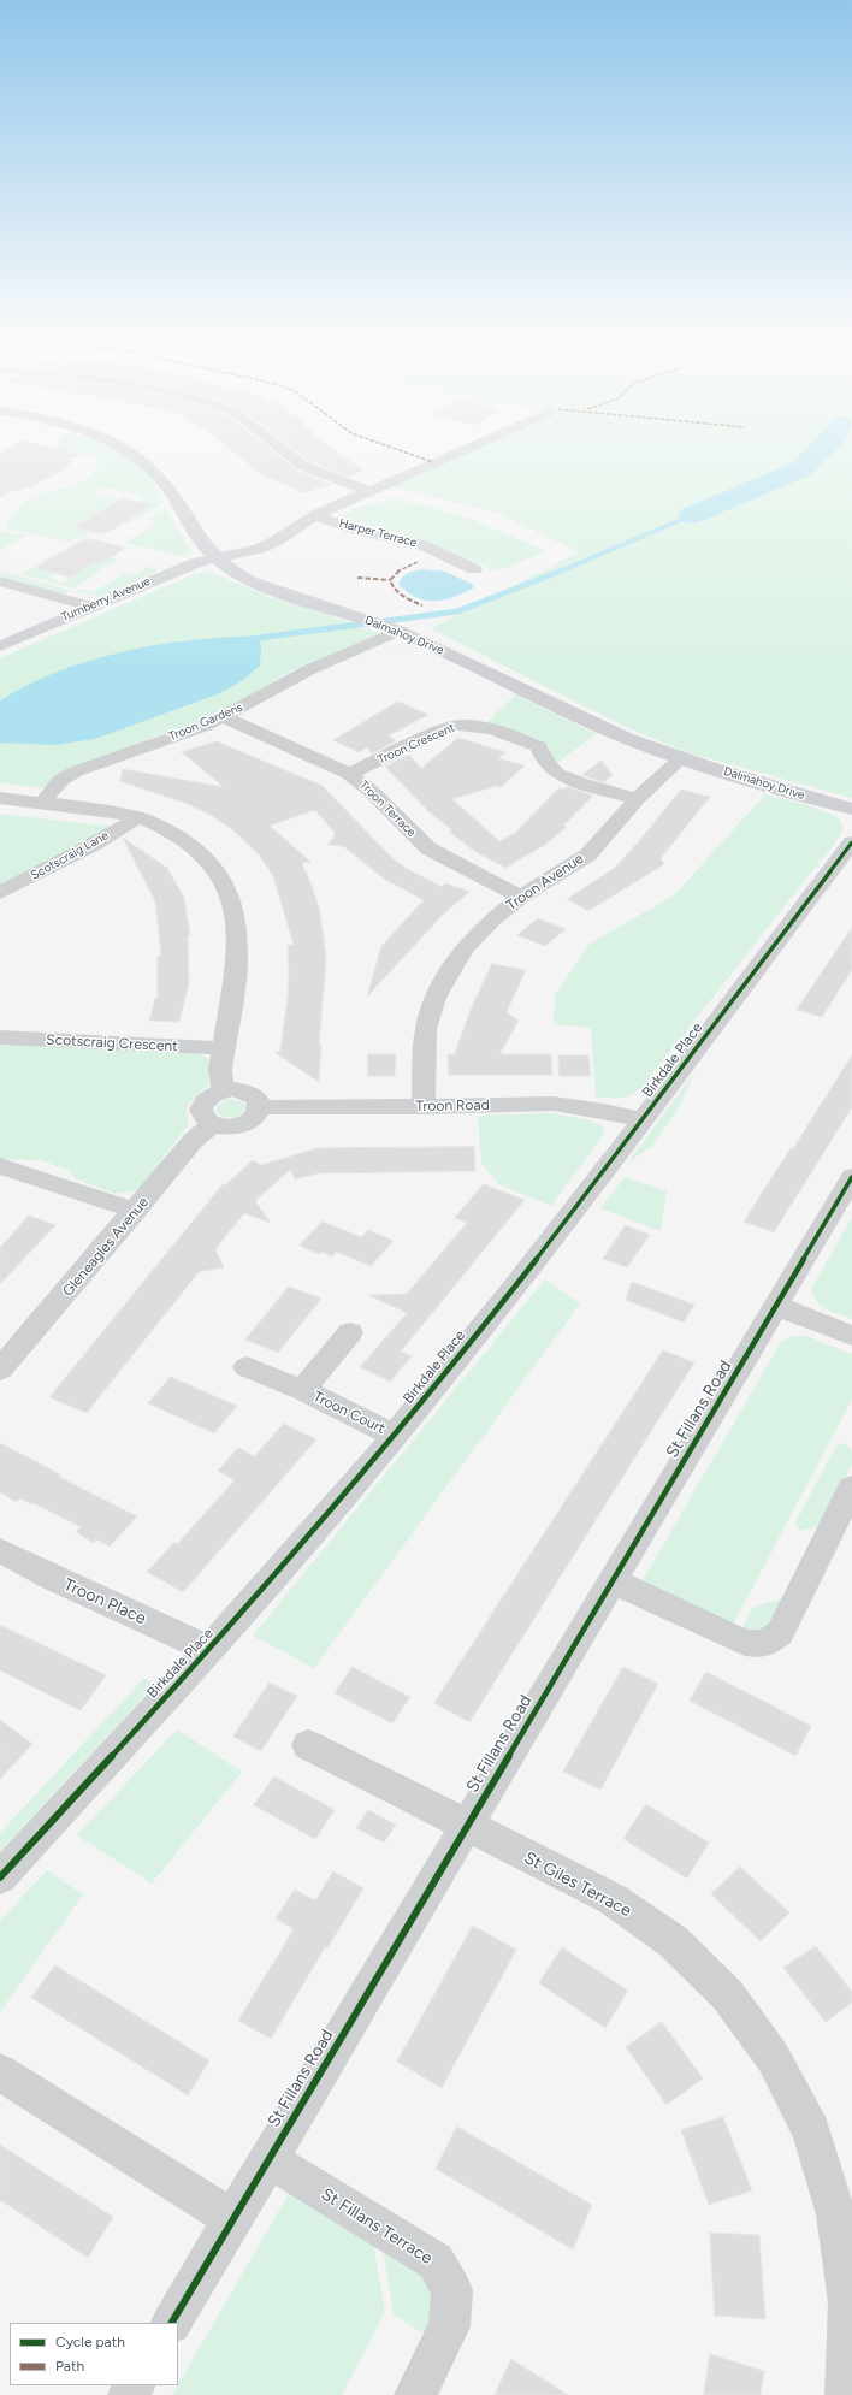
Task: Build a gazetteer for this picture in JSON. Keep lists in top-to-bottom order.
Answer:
{
  "streets": {
    "street": [
      "Harper Terrace",
      "Turnberry Avenue",
      "Dalmahoy Drive",
      "Troon Gardens",
      "Troon Crescent",
      "Troon Terrace",
      "Scotscraig Lane",
      "Troon Avenue",
      "Scotscraig Crescent",
      "Birkdale Place",
      "Troon Road",
      "Gleneagles Avenue",
      "St Fillans Road",
      "Troon Court",
      "Troon Place",
      "St Giles Terrace",
      "St Fillans Terrace"
    ]
  },
  "crossings": [
    ["Turnberry Avenue", "Dalmahoy Drive"],
    ["Dalmahoy Drive", "Troon Gardens"],
    ["Dalmahoy Drive", "Troon Avenue"],
    ["Troon Gardens", "Troon Terrace"],
    ["Troon Crescent", "Troon Terrace"],
    ["Troon Crescent", "Troon Avenue"],
    ["Troon Terrace", "Troon Avenue"],
    ["Troon Avenue", "Troon Road"],
    ["Birkdale Place", "Troon Road"],
    ["Birkdale Place", "Troon Court"],
    ["Birkdale Place", "Troon Place"],
    ["Troon Road", "Gleneagles Avenue"],
    ["St Fillans Road", "St Giles Terrace"],
    ["St Fillans Road", "St Fillans Terrace"]
  ],
  "legend": ["Cycle path", "Path"]
}
